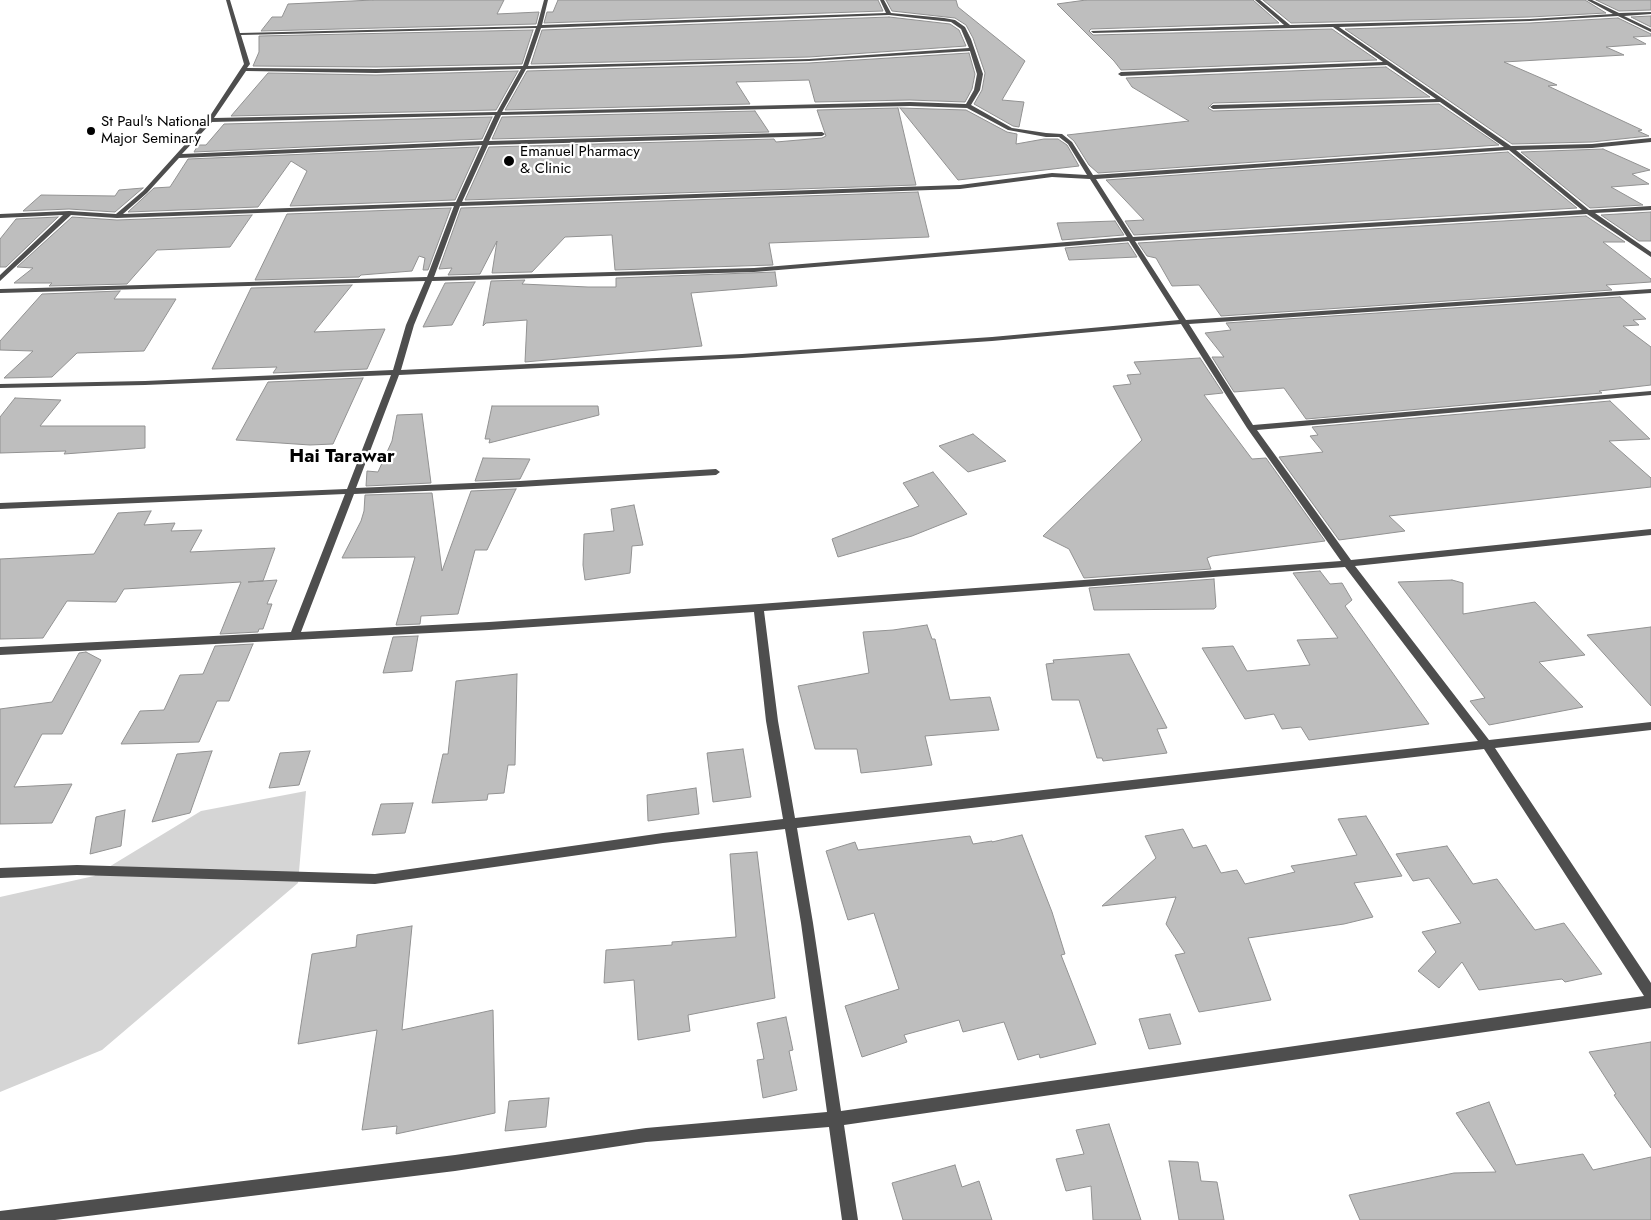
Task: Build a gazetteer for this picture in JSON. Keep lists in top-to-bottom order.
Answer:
{
  "districts": ["Hai Tarawar"],
  "places": ["St Paul's National Major Seminary", "Emanuel Pharmacy & Clinic"]
}
